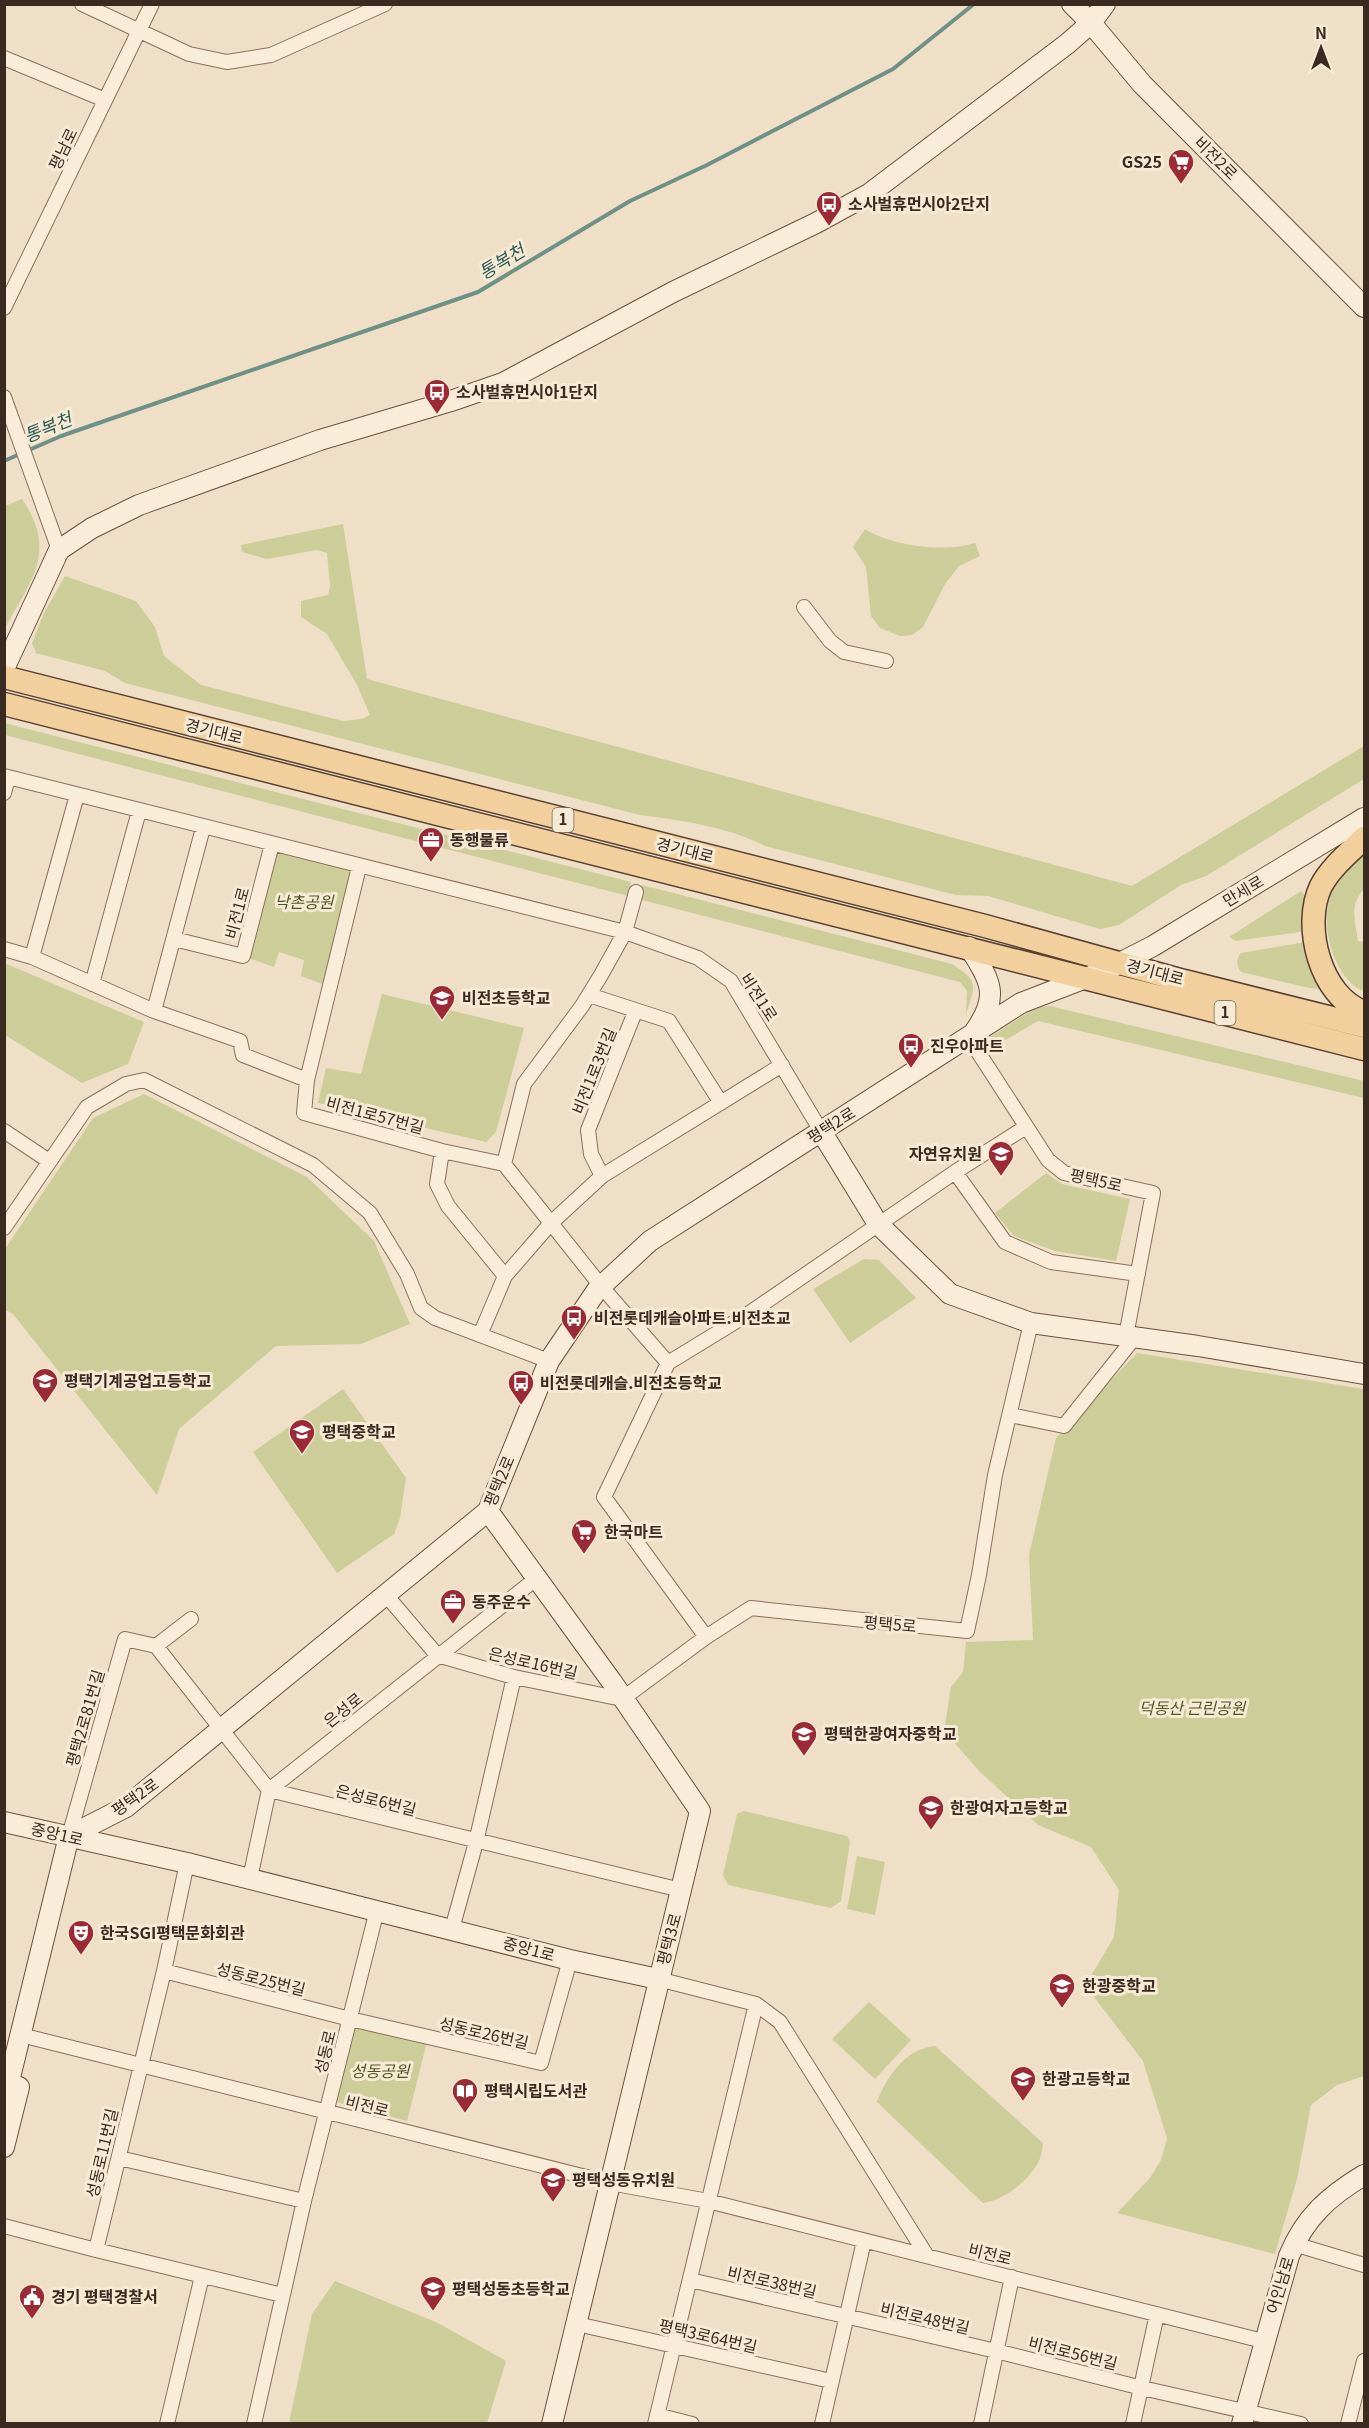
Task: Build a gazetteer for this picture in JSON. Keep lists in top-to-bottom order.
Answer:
{
  "streets": {
    "main road": ["경기대로", "1"],
    "street": [
      "평남로",
      "비전2로",
      "만세로",
      "비전1로",
      "비전1로3번길",
      "비전1로57번길",
      "평택2로",
      "평택5로",
      "은성로16번길",
      "은성로",
      "평택2로81번길",
      "은성로6번길",
      "중앙1로",
      "평택3로",
      "성동로25번길",
      "성동로26번길",
      "성동로",
      "비전로",
      "성동로11번길",
      "비전로38번길",
      "어인남로",
      "비전로48번길",
      "평택3로64번길",
      "비전로56번길"
    ]
  },
  "crossings": [
    ["경기대로", "만세로"],
    ["경기대로", "평택2로"],
    ["만세로", "평택2로"],
    ["비전1로", "평택2로"],
    ["평택2로", "평택2로81번길"],
    ["평택2로", "중앙1로"],
    ["평택2로", "평택3로"],
    ["평택5로", "은성로16번길"],
    ["평택5로", "평택3로"],
    ["은성로16번길", "은성로"],
    ["은성로16번길", "평택3로"],
    ["은성로", "은성로6번길"],
    ["은성로", "평택3로"],
    ["평택2로81번길", "중앙1로"],
    ["은성로6번길", "평택3로"],
    ["중앙1로", "평택3로"],
    ["중앙1로", "성동로26번길"],
    ["중앙1로", "성동로"],
    ["중앙1로", "비전로"],
    ["평택3로", "비전로"],
    ["평택3로", "평택3로64번길"],
    ["성동로25번길", "성동로26번길"],
    ["성동로25번길", "성동로"],
    ["성동로26번길", "성동로"],
    ["성동로", "비전로"],
    ["비전로", "성동로11번길"],
    ["비전로", "어인남로"],
    ["비전로38번길", "비전로48번길"],
    ["어인남로", "비전로56번길"],
    ["비전로48번길", "비전로56번길"]
  ],
  "water": ["통복천"],
  "parks": ["낙촌공원", "덕동산 근린공원", "성동공원"],
  "places": {
    "supermarket": ["GS25", "한국마트"],
    "bus stop": [
      "소사벌휴먼시아2단지",
      "소사벌휴먼시아1단지",
      "진우아파트",
      "비전롯데캐슬아파트.비전초교",
      "비전롯데캐슬.비전초등학교"
    ],
    "office": ["동행물류", "동주운수"],
    "school or university": [
      "비전초등학교",
      "자연유치원",
      "평택기계공업고등학교",
      "평택중학교",
      "평택한광여자중학교",
      "한광여자고등학교",
      "한광중학교",
      "한광고등학교",
      "평택성동유치원",
      "평택성동초등학교"
    ],
    "theatre": ["한국SGI평택문화회관"],
    "library": ["평택시립도서관"],
    "public building": ["경기 평택경찰서"]
  },
  "north": "top"
}
